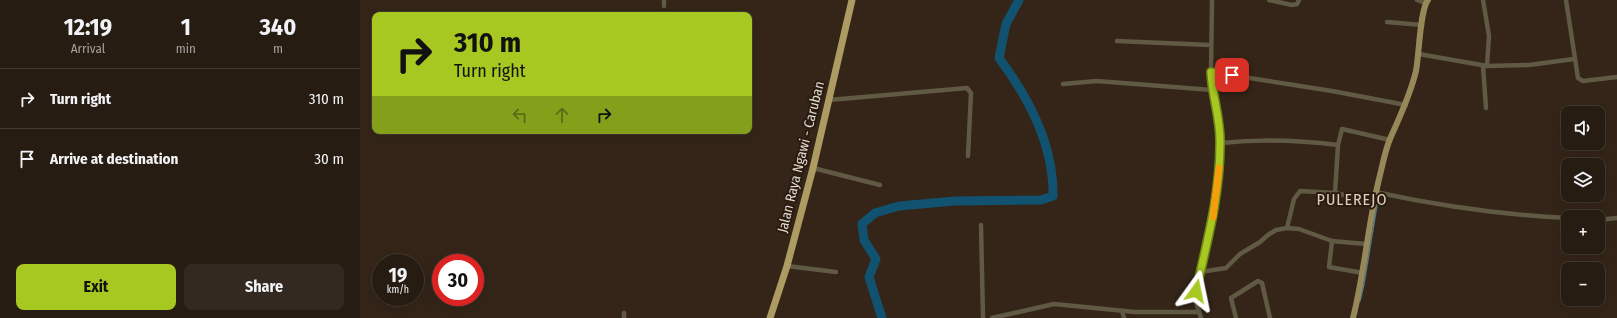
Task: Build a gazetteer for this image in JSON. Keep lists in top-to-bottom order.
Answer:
{
  "streets": {
    "highway": ["Jalan Raya Ngawi - Caruban"]
  },
  "districts": ["PULEREJO"],
  "page": {
    "eta": [
      "12:19",
      "Arrival",
      "1",
      "min",
      "340",
      "m"
    ],
    "turn": ["310 m", "Turn right"],
    "list": [
      {
        "name": "Turn right",
        "value": "310 m"
      },
      {
        "name": "Arrive at destination",
        "value": "30 m"
      }
    ],
    "map_buttons": ["+", "−"],
    "speed": "19 km/h",
    "limit": "30",
    "buttons": ["Exit", "Share"]
  }
}
